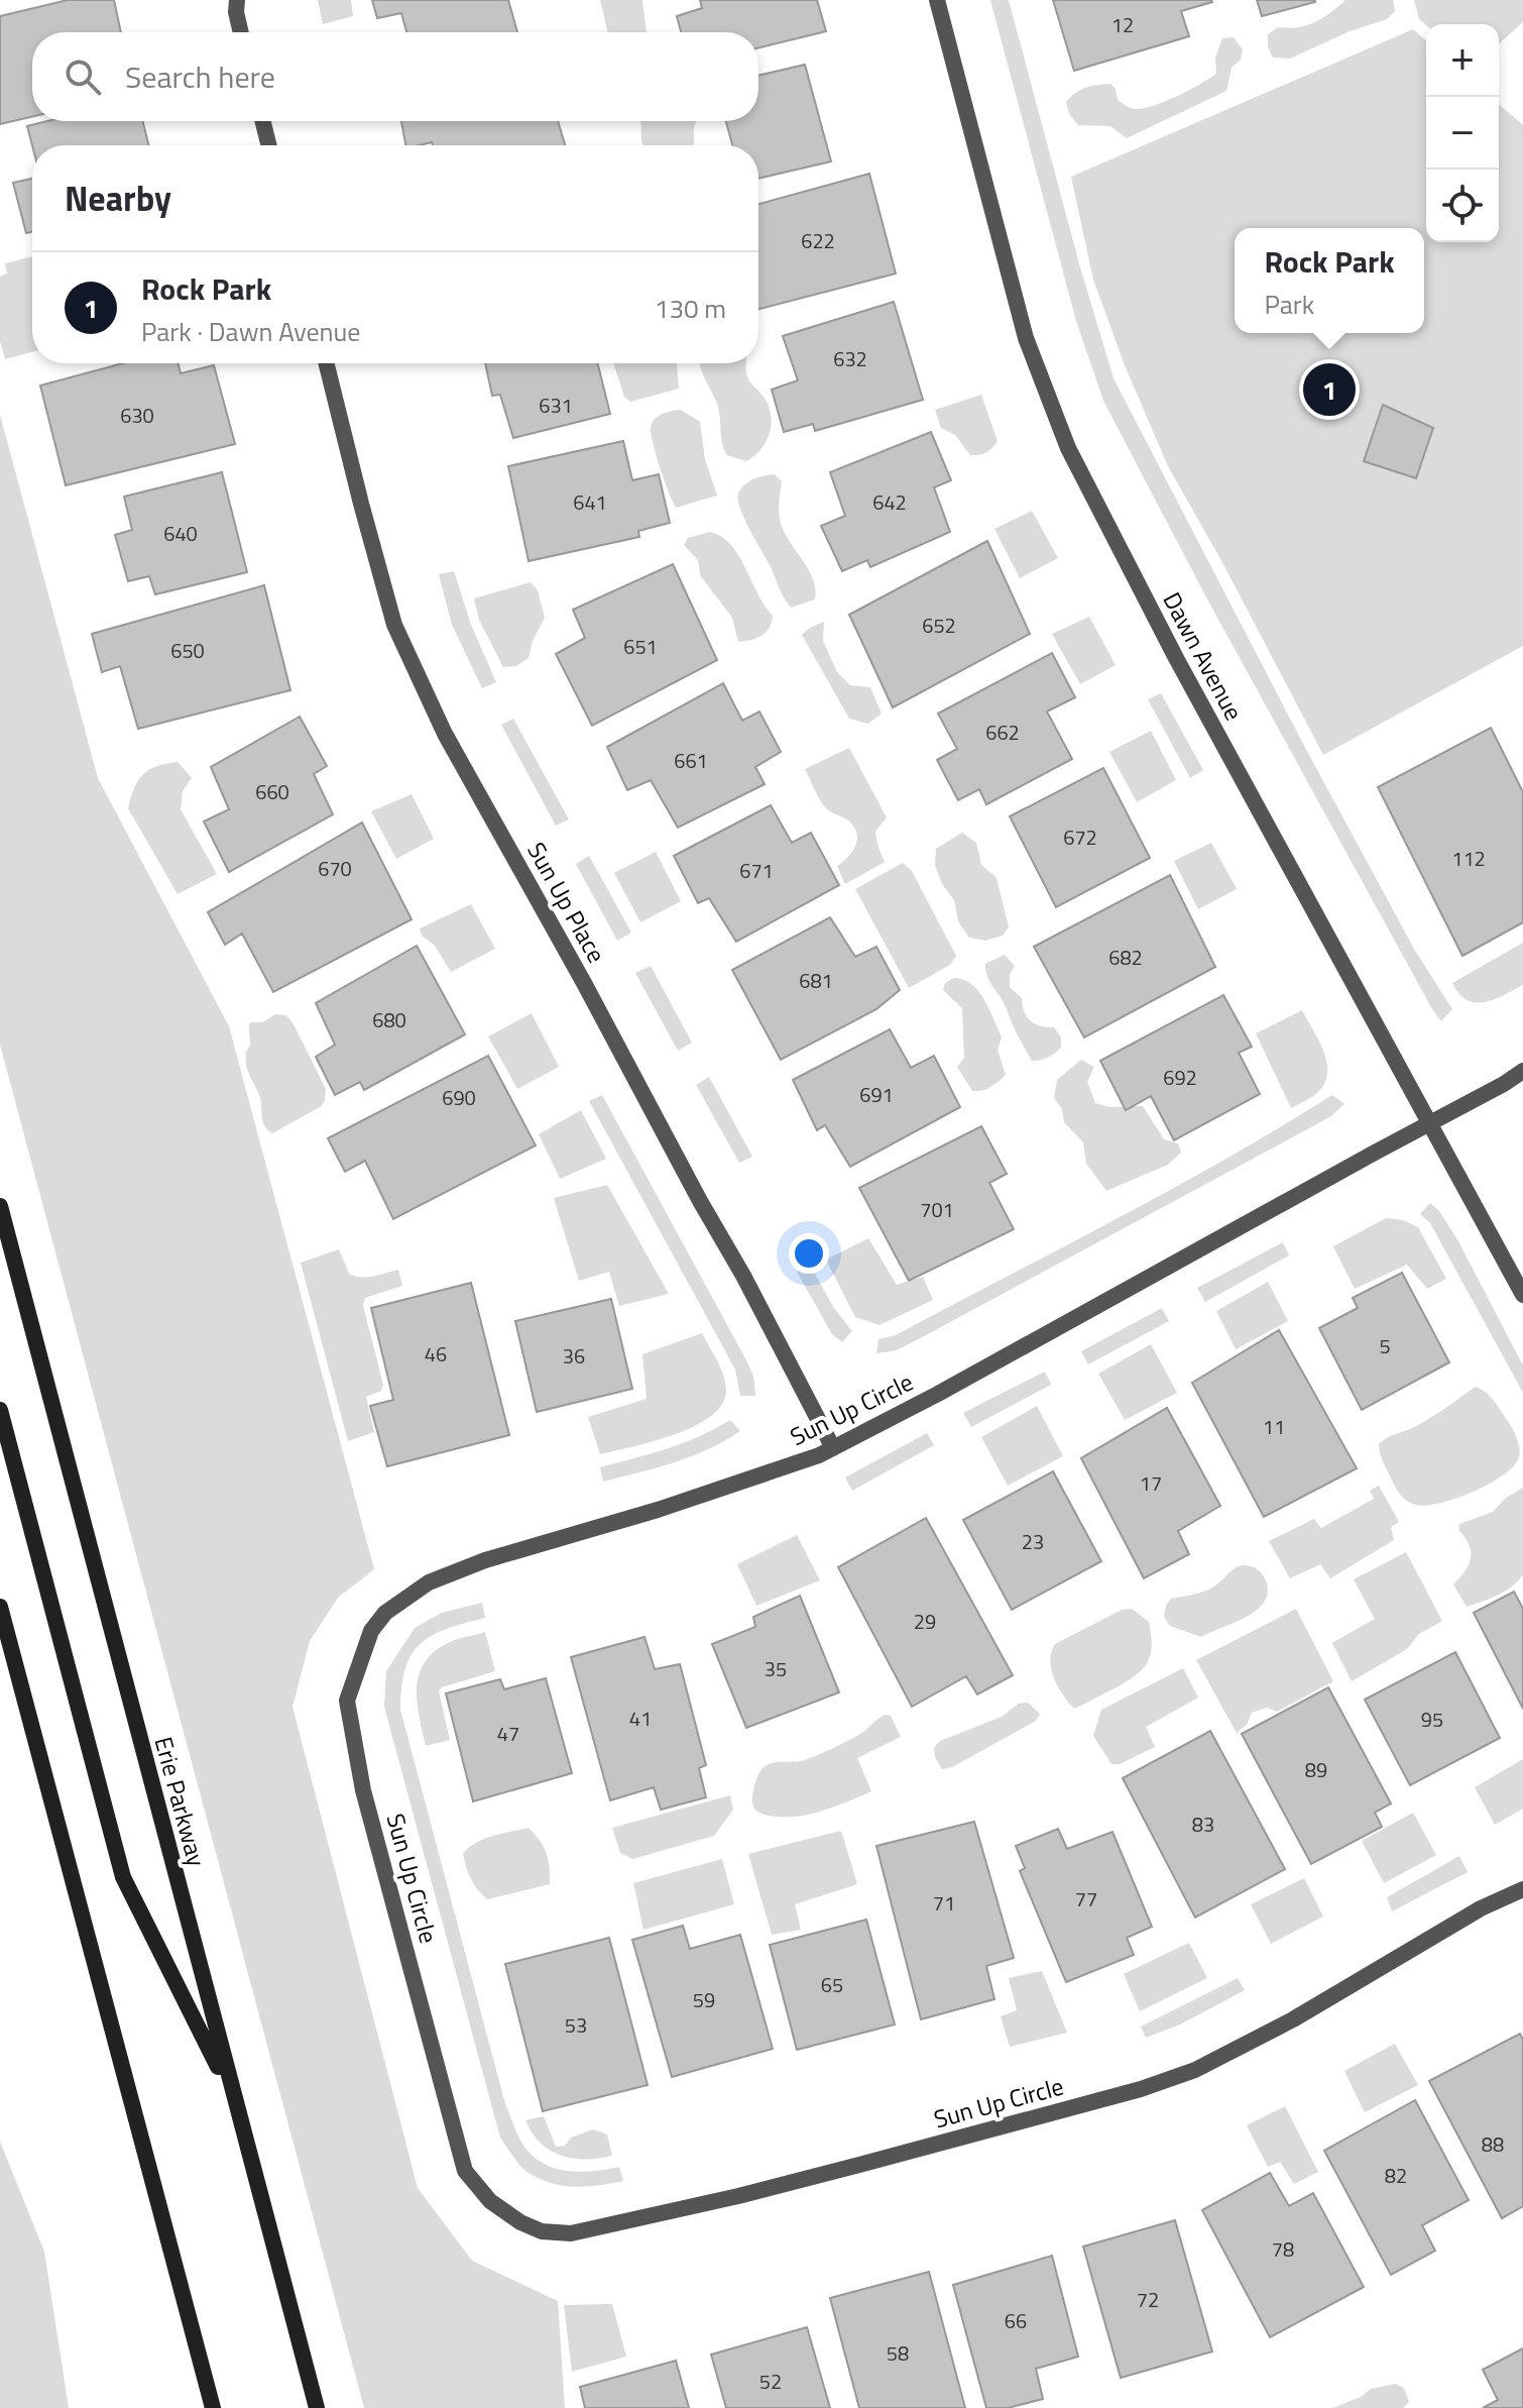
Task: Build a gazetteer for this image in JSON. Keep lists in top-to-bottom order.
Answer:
{
  "streets": {
    "main road": ["Erie Parkway"],
    "street": ["Dawn Avenue", "Sun Up Place", "Sun Up Circle"]
  },
  "crossings": [
    ["Dawn Avenue", "Sun Up Circle"],
    ["Sun Up Place", "Sun Up Circle"]
  ],
  "house_numbers": [
    "12",
    "622",
    "632",
    "631",
    "630",
    "641",
    "642",
    "640",
    "652",
    "651",
    "650",
    "662",
    "661",
    "660",
    "672",
    "112",
    "670",
    "671",
    "682",
    "681",
    "680",
    "692",
    "691",
    "690",
    "701",
    "5",
    "46",
    "36",
    "11",
    "17",
    "23",
    "29",
    "35",
    "41",
    "95",
    "47",
    "89",
    "83",
    "77",
    "71",
    "65",
    "59",
    "53",
    "88",
    "82",
    "78",
    "72",
    "66",
    "58",
    "52"
  ],
  "page": {
    "map_buttons": ["+", "−"],
    "search": "Search here",
    "heading": "Nearby",
    "popup": ["Rock Park", "Park"],
    "list": [
      {
        "mark": "1",
        "name": "Rock Park",
        "note": "Park · Dawn Avenue",
        "value": "130 m"
      }
    ],
    "pins": "1"
  }
}
